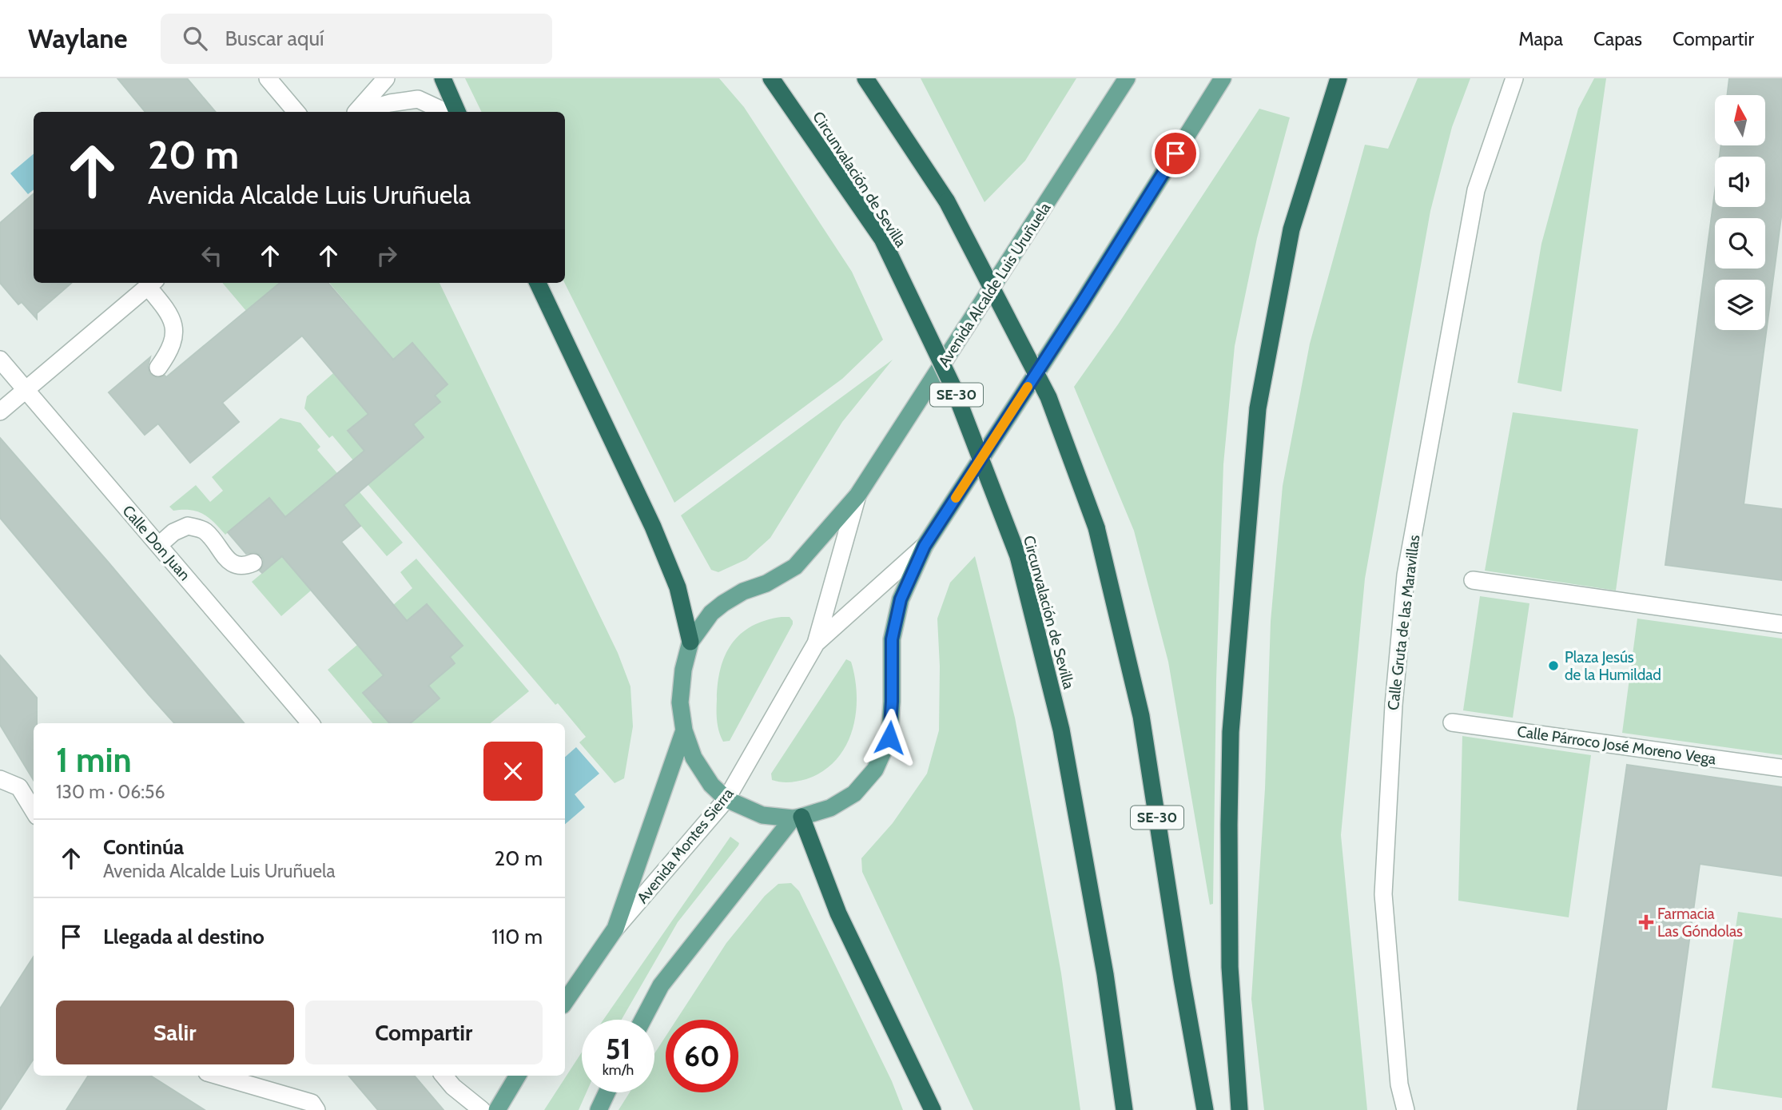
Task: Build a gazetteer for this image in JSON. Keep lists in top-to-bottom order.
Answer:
{
  "streets": {
    "highway": ["Circunvalación de Sevilla", "SE-30"],
    "main road": ["Avenida Alcalde Luis Uruñuela", "Avenida Montes Sierra"],
    "street": ["Calle Don Juan", "Calle Gruta de las Maravillas", "Calle Párroco José Moreno Vega"]
  },
  "places": {
    "other": ["Plaza Jesús de la Humildad"],
    "health": ["Farmacia Las Góndolas"]
  },
  "north": "top",
  "page": {
    "header": "Waylane",
    "search": "Buscar aquí",
    "nav": ["Mapa", "Capas", "Compartir"],
    "turn": ["20 m", "Avenida Alcalde Luis Uruñuela"],
    "heading": ["1 min", "130 m · 06:56"],
    "list": [
      {
        "name": "Continúa",
        "note": "Avenida Alcalde Luis Uruñuela",
        "value": "20 m"
      },
      {
        "name": "Llegada al destino",
        "value": "110 m"
      }
    ],
    "buttons": ["Salir", "Compartir"],
    "speed": "51 km/h",
    "limit": "60"
  }
}
